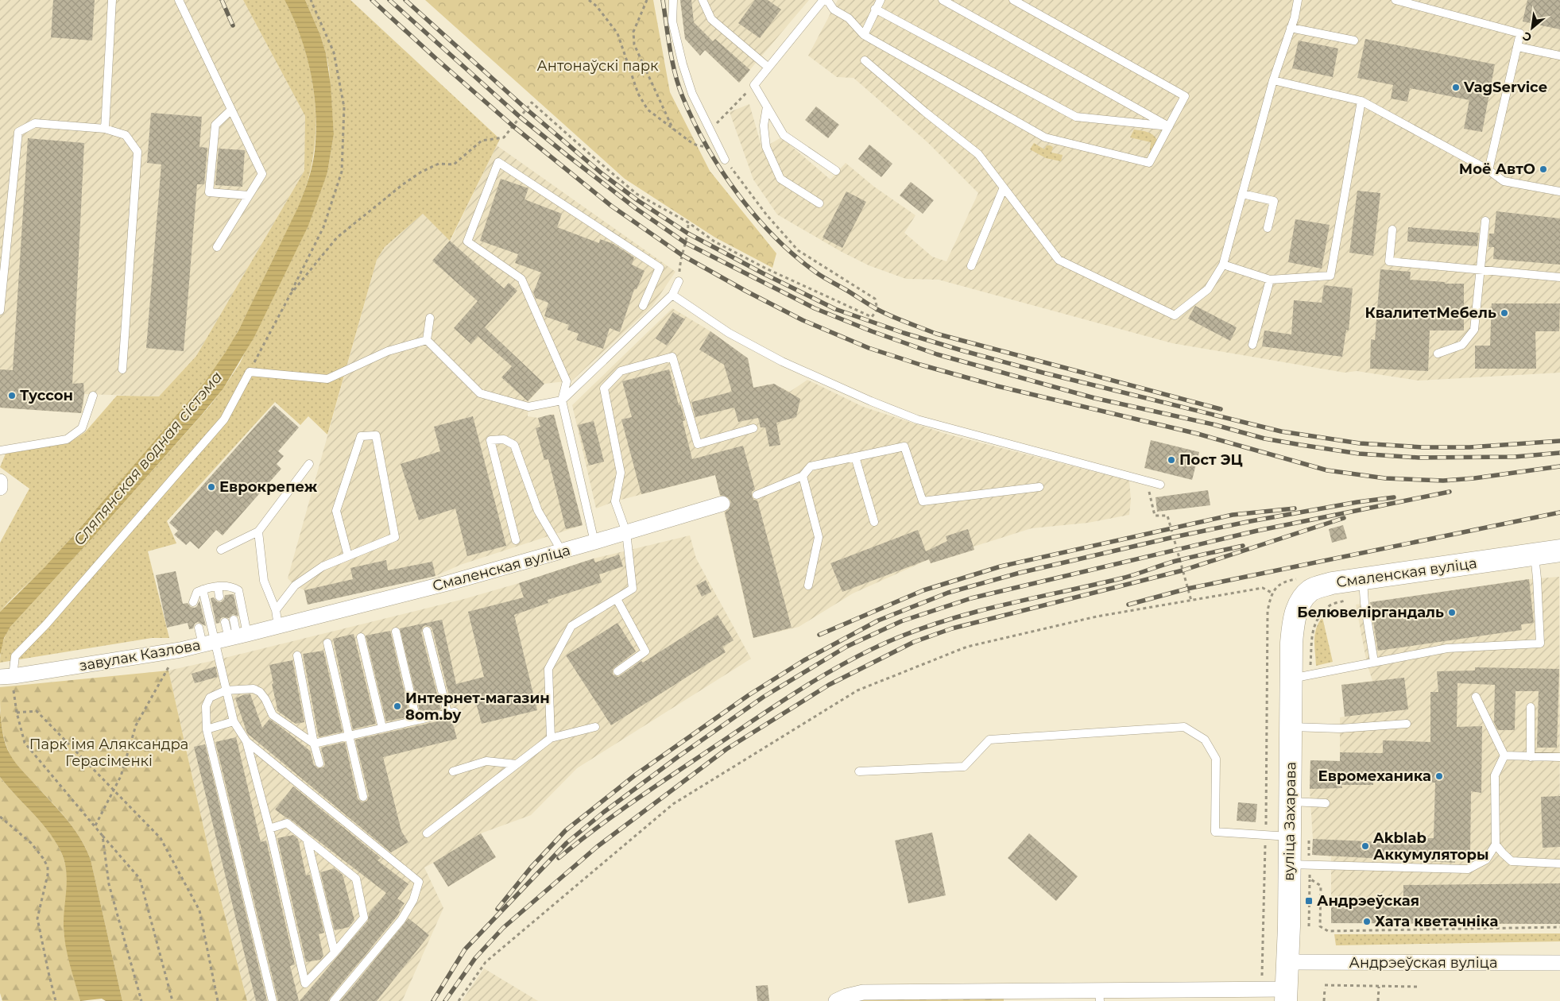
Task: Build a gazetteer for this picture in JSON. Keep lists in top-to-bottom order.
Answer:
{
  "streets": {
    "main road": ["Смаленская вуліца", "вуліца Захарава"],
    "street": ["завулак Казлова", "Андрэеўская вуліца"]
  },
  "crossings": [
    ["Смаленская вуліца", "завулак Казлова"],
    ["Смаленская вуліца", "вуліца Захарава"],
    ["вуліца Захарава", "Андрэеўская вуліца"]
  ],
  "water": ["Сляпянская водная сістэма"],
  "parks": ["Антонаўскі парк", "Парк імя Аляксандра Герасіменкі"],
  "places": {
    "other": [
      "VagService",
      "Моё АвтО",
      "КвалитетМебель",
      "Туссон",
      "Пост ЭЦ",
      "Еврокрепеж",
      "Белювеліргандаль",
      "Интернет-магазин 8om.by",
      "Евромеханика",
      "Akblab Аккумуляторы",
      "Хата кветачніка"
    ],
    "transit": ["Андрэеўская"]
  },
  "north": "bottom left"
}
